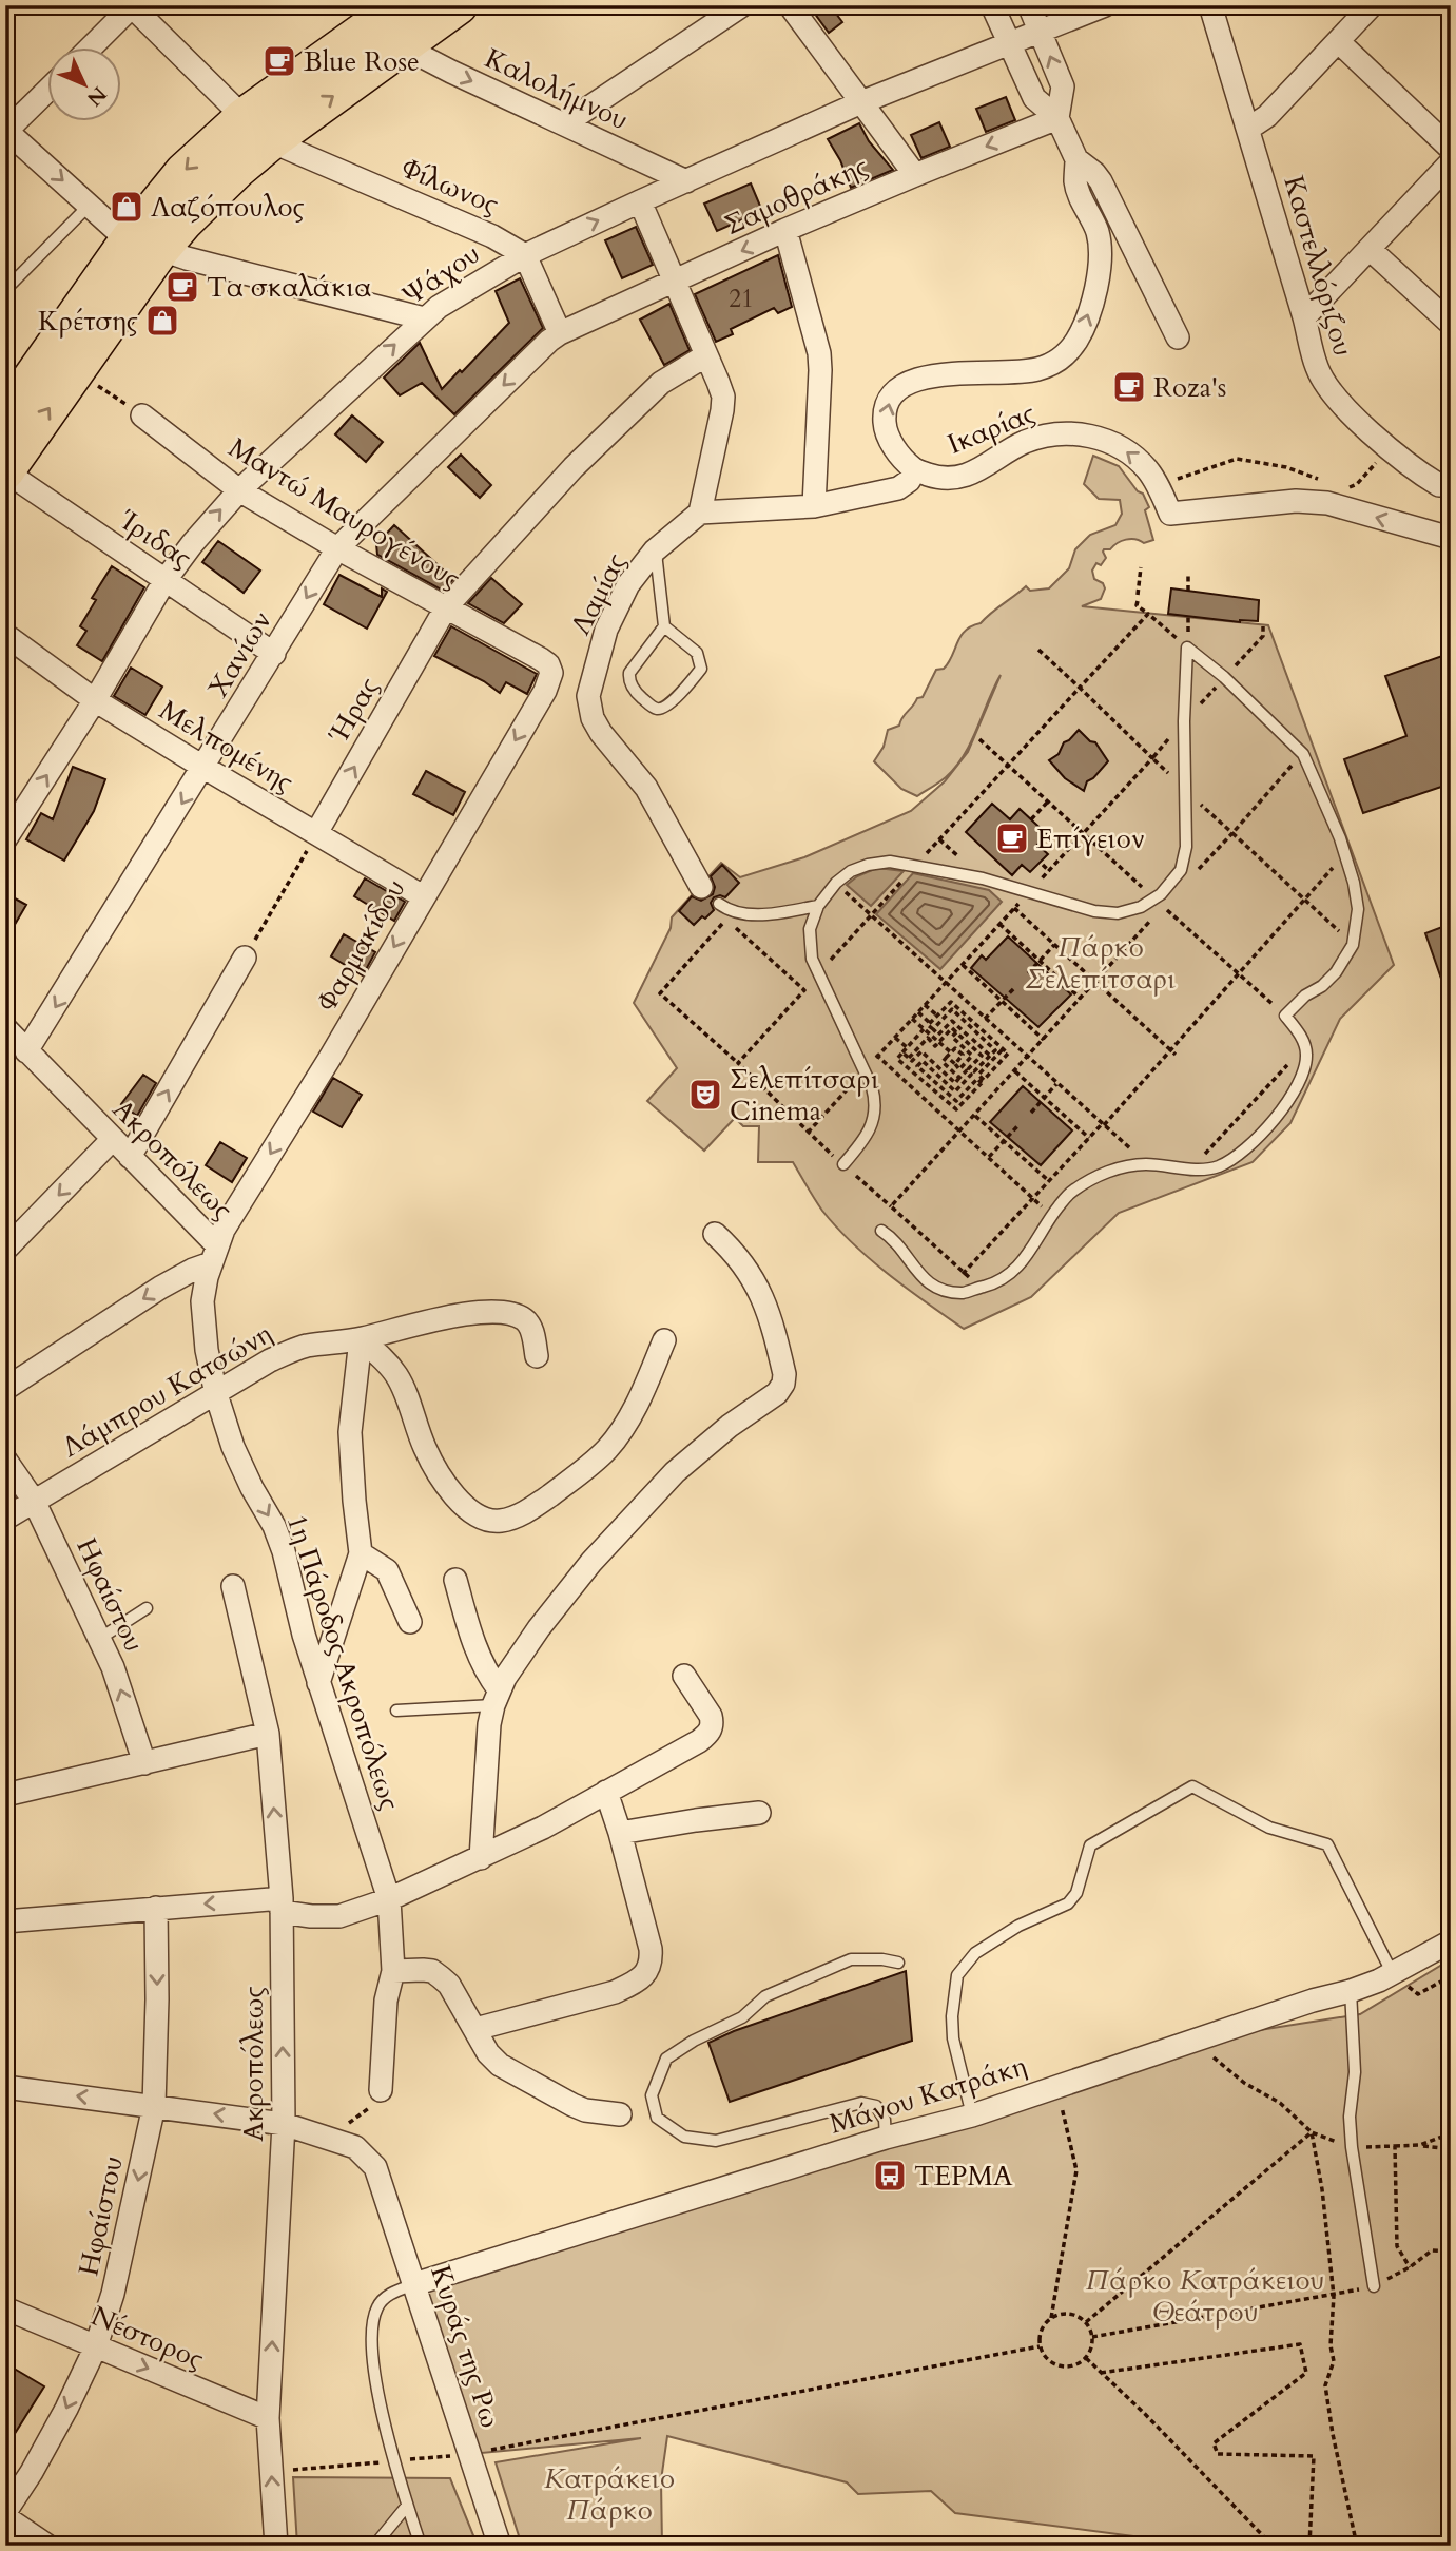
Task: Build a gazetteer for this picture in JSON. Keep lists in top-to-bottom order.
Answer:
{
  "streets": {
    "street": [
      "Καλολήμνου",
      "Φίλωνος",
      "Σαμοθράκης",
      "Καστελλόριζου",
      "Ψάχου",
      "Ικαρίας",
      "Μαντώ Μαυρογένους",
      "Ίριδας",
      "Λαμίας",
      "Χανίων",
      "Ήρας",
      "Μελπομένης",
      "Φαρμακίδου",
      "Ακροπόλεως",
      "Λάμπρου Κατσώνη",
      "Ηφαίστου",
      "1η Πάροδος Ακροπόλεως",
      "Μάνου Κατράκη",
      "Νέστορος",
      "Κυράς της Ρω"
    ]
  },
  "crossings": [
    ["Καλολήμνου", "Ψάχου"],
    ["Φίλωνος", "Ψάχου"],
    ["Σαμοθράκης", "Χανίων"],
    ["Ψάχου", "Μαντώ Μαυρογένους"],
    ["Ψάχου", "Ίριδας"],
    ["Ψάχου", "Μελπομένης"],
    ["Ικαρίας", "Λαμίας"],
    ["Μαντώ Μαυρογένους", "Χανίων"],
    ["Μαντώ Μαυρογένους", "Ήρας"],
    ["Μαντώ Μαυρογένους", "Φαρμακίδου"],
    ["Ίριδας", "Χανίων"],
    ["Χανίων", "Μελπομένης"],
    ["Χανίων", "Ακροπόλεως"],
    ["Ήρας", "Μελπομένης"],
    ["Μελπομένης", "Φαρμακίδου"],
    ["Φαρμακίδου", "Ακροπόλεως"],
    ["Ακροπόλεως", "Λάμπρου Κατσώνη"],
    ["Ακροπόλεως", "1η Πάροδος Ακροπόλεως"],
    ["Ακροπόλεως", "Νέστορος"],
    ["Λάμπρου Κατσώνη", "Ηφαίστου"],
    ["Ηφαίστου", "Νέστορος"],
    ["Μάνου Κατράκη", "Κυράς της Ρω"]
  ],
  "one_way": [
    "Καλολήμνου",
    "Σαμοθράκης",
    "Ψάχου",
    "Ικαρίας",
    "Χανίων",
    "Ήρας",
    "Ακροπόλεως",
    "Νέστορος"
  ],
  "parks": ["Πάρκο Σελεπίτσαρι", "Πάρκο Κατράκειου Θεάτρου", "Κατράκειο Πάρκο"],
  "places": {
    "cafe": [
      "Blue Rose",
      "Τα σκαλάκια",
      "Roza's",
      "Επίγειον"
    ],
    "shop": ["Λαζόπουλος", "Κρέτσης"],
    "theatre": ["Σελεπίτσαρι Cinema"],
    "bus stop": ["ΤΕΡΜΑ"]
  },
  "house_numbers": ["21"],
  "north": "bottom right"
}
